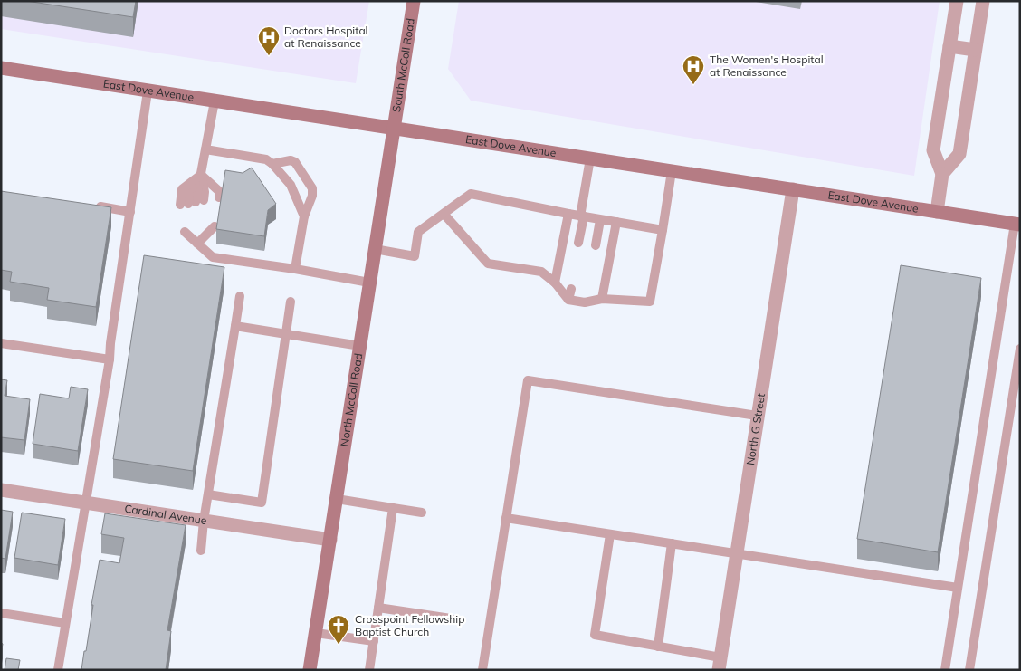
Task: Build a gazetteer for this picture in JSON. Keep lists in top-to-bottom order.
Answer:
{
  "streets": {
    "main road": ["South McColl Road", "East Dove Avenue", "North McColl Road"],
    "street": ["North G Street", "Cardinal Avenue"]
  },
  "crossings": [
    ["South McColl Road", "East Dove Avenue"],
    ["South McColl Road", "North McColl Road"],
    ["East Dove Avenue", "North McColl Road"],
    ["East Dove Avenue", "North G Street"],
    ["North McColl Road", "Cardinal Avenue"]
  ],
  "places": {
    "hospital": ["Doctors Hospital at Renaissance", "The Women's Hospital at Renaissance"],
    "church": ["Crosspoint Fellowship Baptist Church"]
  }
}
